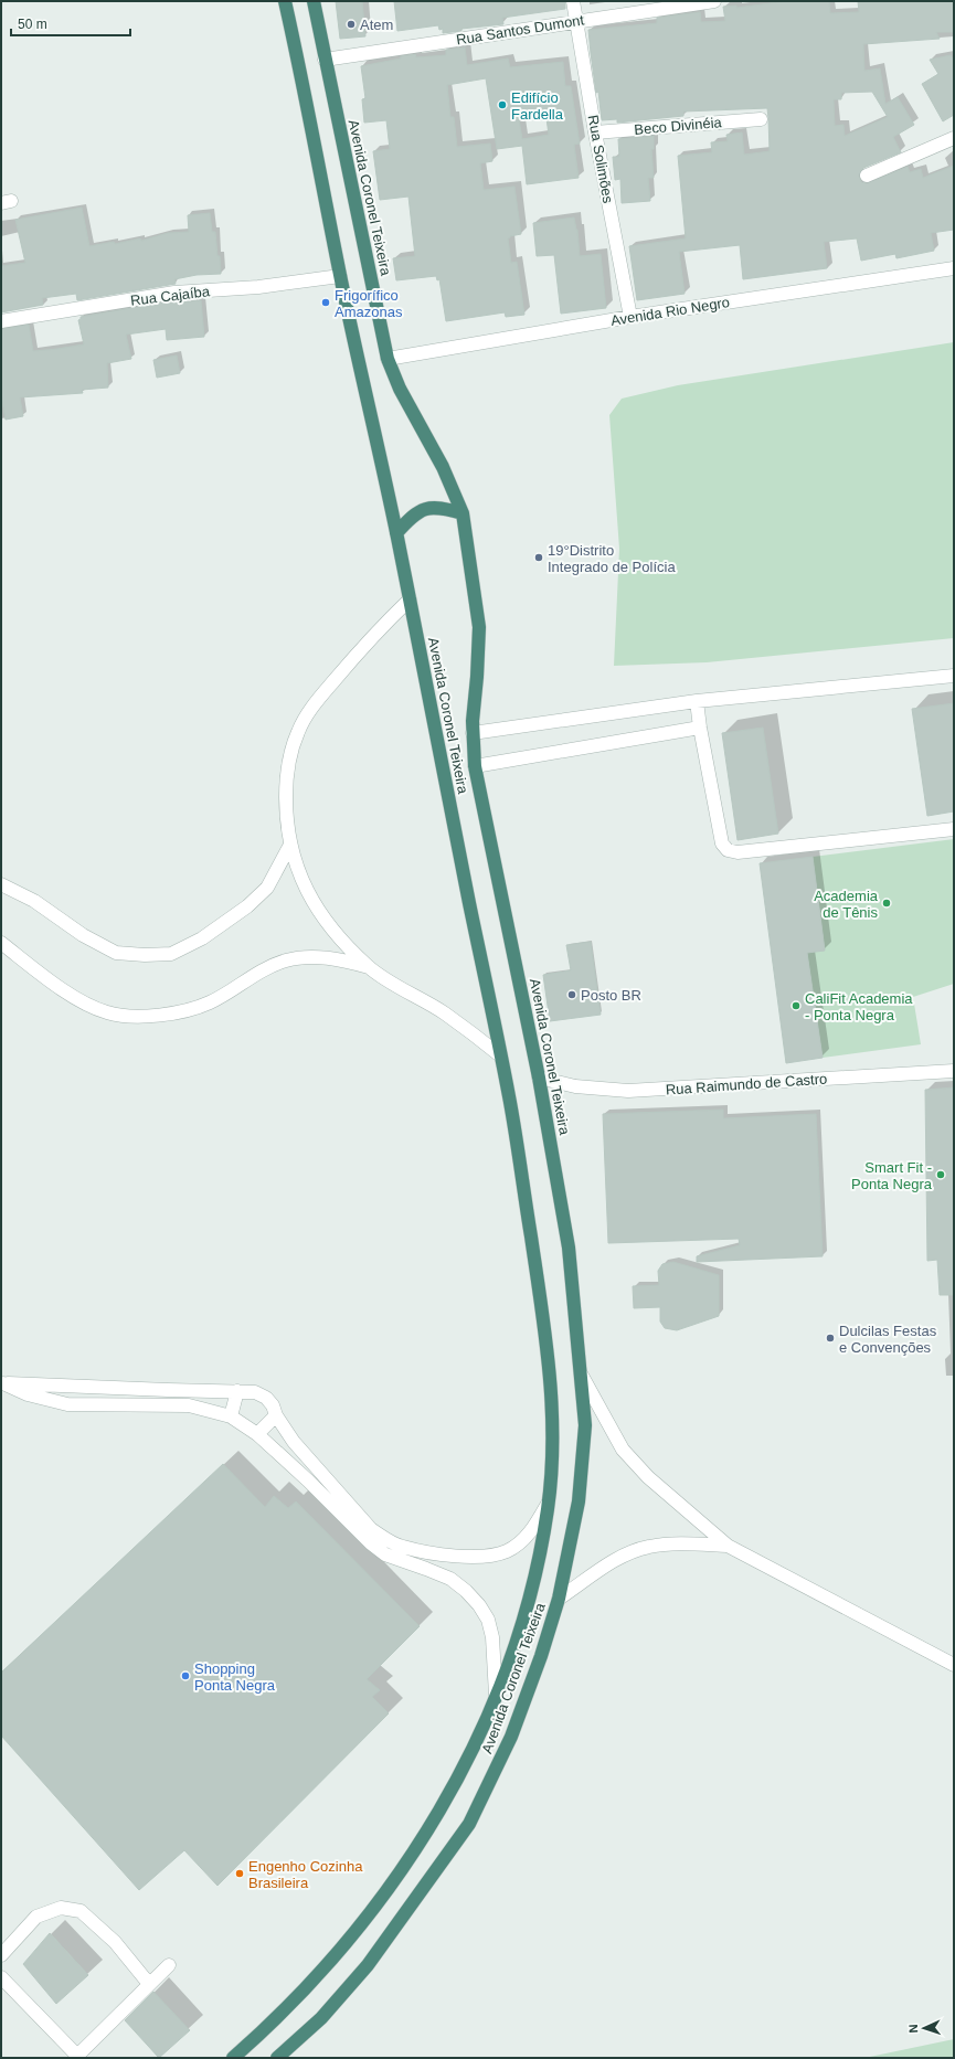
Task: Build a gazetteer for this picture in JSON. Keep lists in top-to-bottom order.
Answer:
{
  "streets": {
    "highway": ["Avenida Coronel Teixeira"],
    "street": [
      "Rua Santos Dumont",
      "Beco Divinéia",
      "Rua Solimões",
      "Rua Cajaíba",
      "Avenida Rio Negro",
      "Rua Raimundo de Castro"
    ]
  },
  "crossings": [
    ["Rua Santos Dumont", "Rua Solimões"],
    ["Rua Santos Dumont", "Avenida Coronel Teixeira"],
    ["Beco Divinéia", "Rua Solimões"],
    ["Rua Solimões", "Avenida Rio Negro"],
    ["Avenida Coronel Teixeira", "Rua Cajaíba"],
    ["Avenida Coronel Teixeira", "Avenida Rio Negro"],
    ["Avenida Coronel Teixeira", "Rua Raimundo de Castro"]
  ],
  "places": [
    "Atem",
    "Edifício Fardella",
    "Frigorífico Amazonas",
    "19°Distrito Integrado de Polícia",
    "Academia de Tênis",
    "Posto BR",
    "CaliFit Academia - Ponta Negra",
    "Smart Fit - Ponta Negra",
    "Dulcilas Festas e Convenções",
    "Shopping Ponta Negra",
    "Engenho Cozinha Brasileira"
  ],
  "scale_bar": "50 m",
  "north": "left"
}
